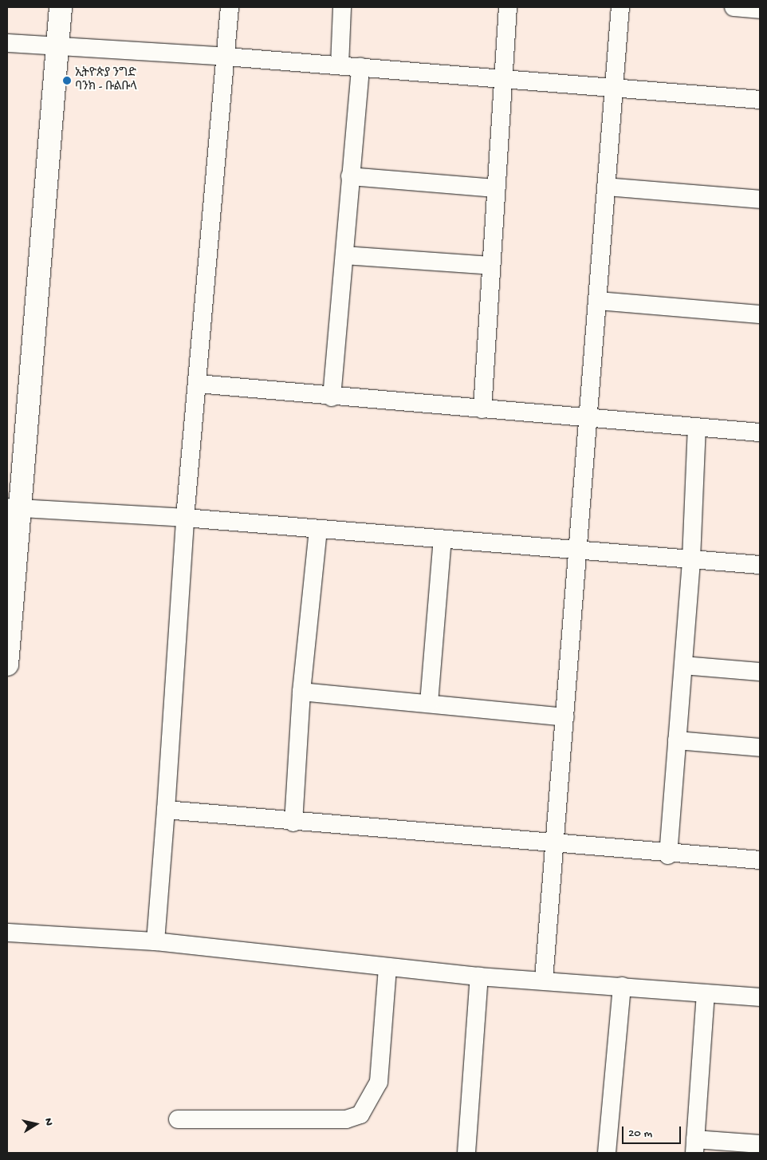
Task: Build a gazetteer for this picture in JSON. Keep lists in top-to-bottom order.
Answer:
{
  "places": ["ኢትዮጵያ ንግድ ባንክ - ቡልቡላ"],
  "scale_bar": "20 m",
  "north": "right"
}
